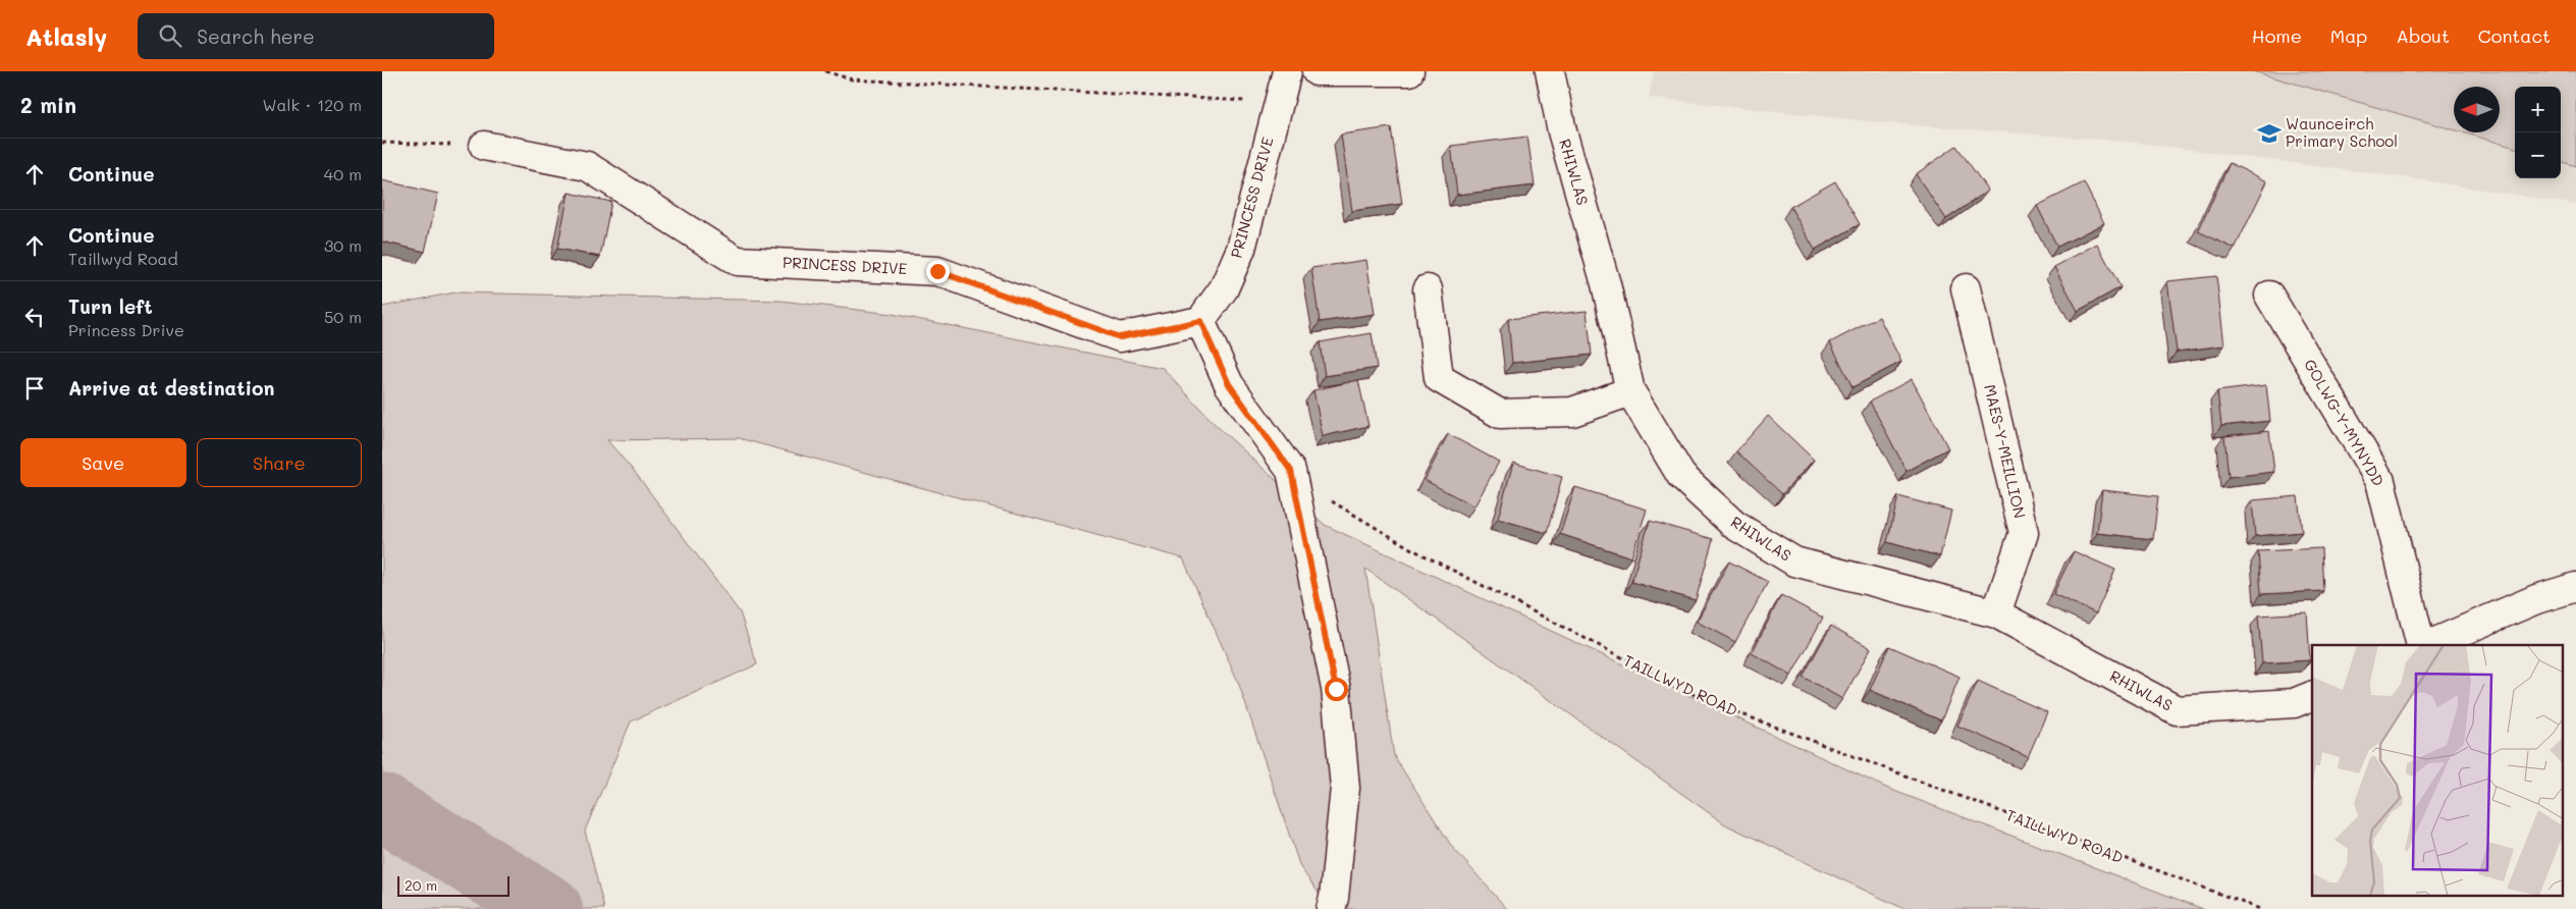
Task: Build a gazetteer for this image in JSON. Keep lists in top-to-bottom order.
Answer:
{
  "streets": {
    "street": [
      "RHIWLAS",
      "PRINCESS DRIVE",
      "GOLWG-Y-MYNYDD",
      "MAES-Y-MEILLION"
    ],
    "path": ["TAILLWYD ROAD"]
  },
  "crossings": [
    ["RHIWLAS", "MAES-Y-MEILLION"]
  ],
  "places": {
    "school or university": ["Waunceirch Primary School"]
  },
  "scale_bar": "20 m",
  "north": "left",
  "page": {
    "header": "Atlasly",
    "search": "Search here",
    "nav": [
      "Home",
      "Map",
      "About",
      "Contact"
    ],
    "heading": ["2 min", "Walk · 120 m"],
    "map_buttons": ["+", "−"],
    "list": [
      ["Continue", "40 m"],
      ["Continue", "Taillwyd Road", "30 m"],
      ["Turn left", "Princess Drive", "50 m"],
      "Arrive at destination"
    ],
    "buttons": ["Save", "Share"],
    "scale": "20 m"
  }
}
